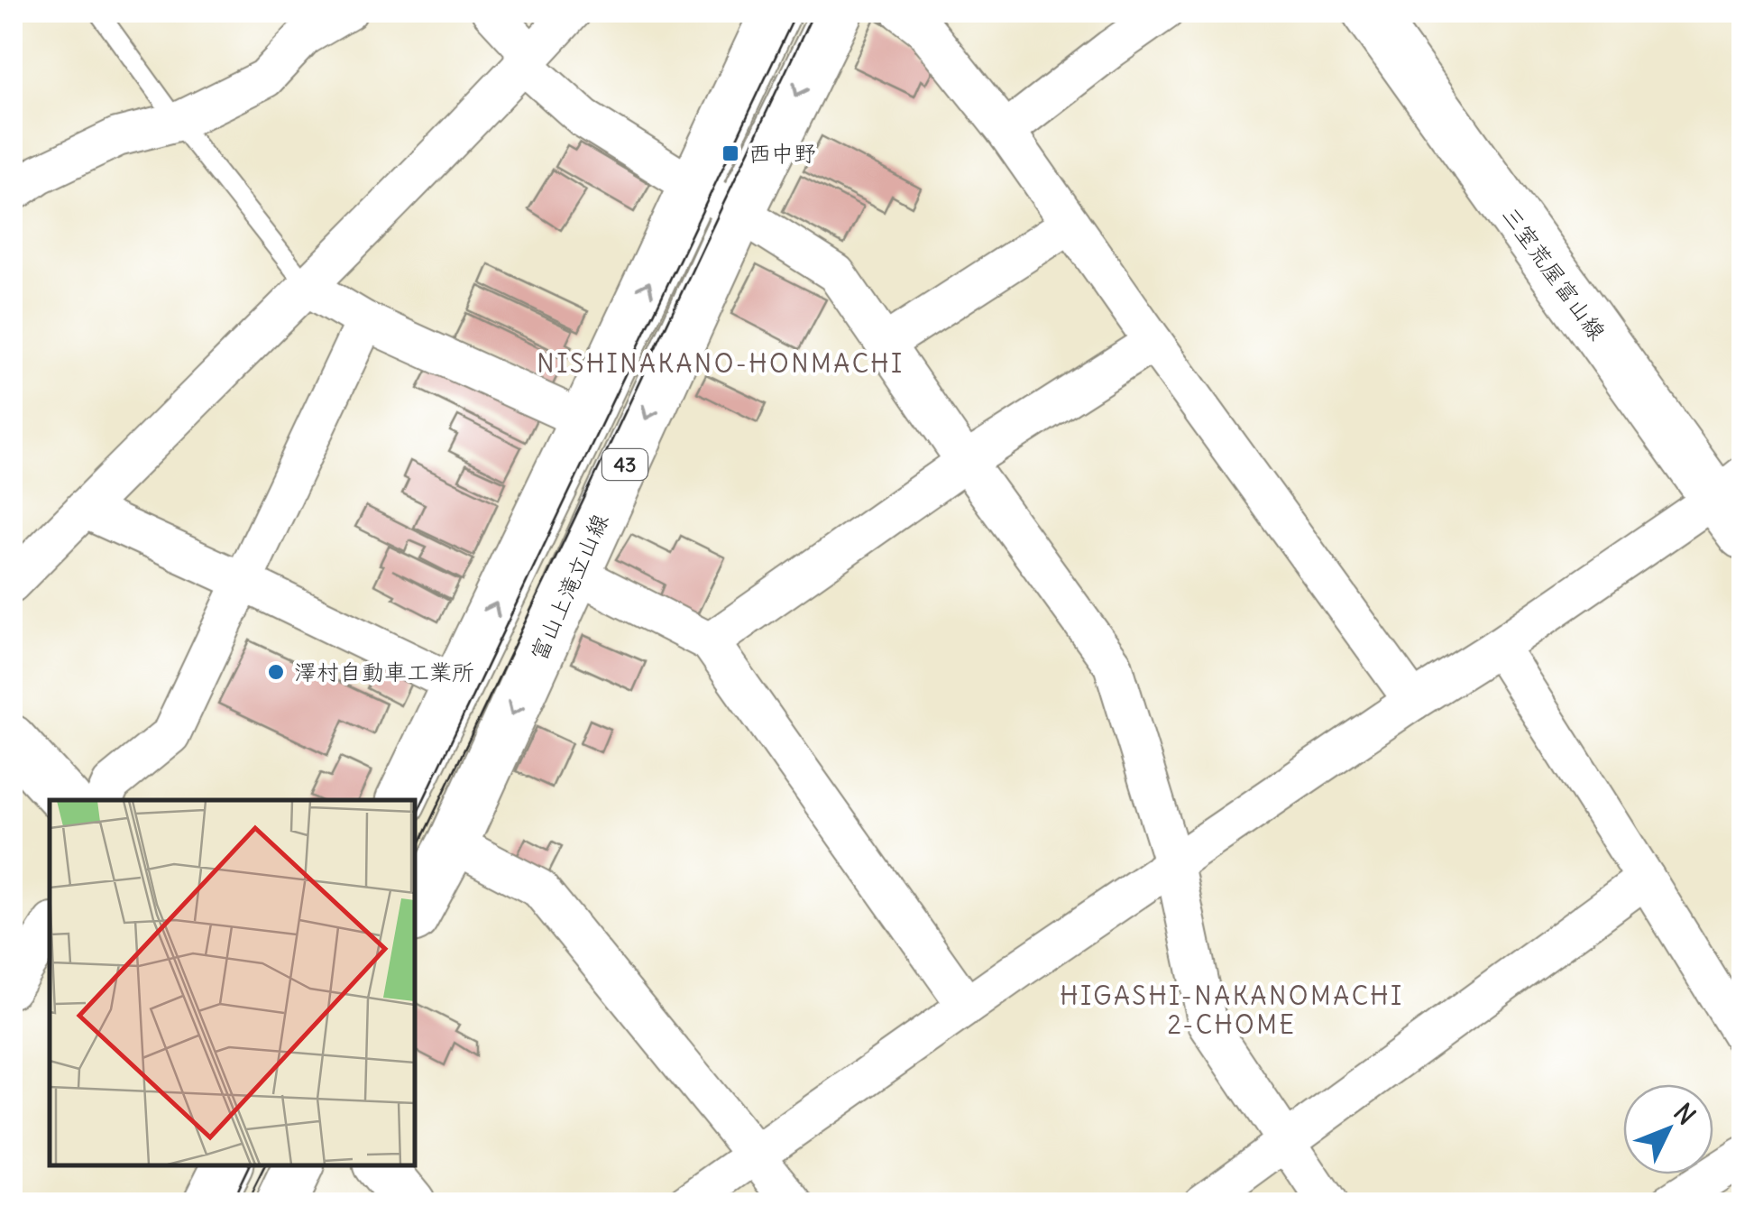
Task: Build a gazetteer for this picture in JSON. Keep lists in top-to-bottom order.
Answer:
{
  "streets": {
    "main road": ["三室荒屋富山線", "43", "富山上滝立山線"]
  },
  "districts": ["NISHINAKANO-HONMACHI", "HIGASHI-NAKANOMACHI 2-CHOME"],
  "places": {
    "transit": ["西中野"],
    "other": ["澤村自動車工業所"]
  },
  "north": "top right"
}
